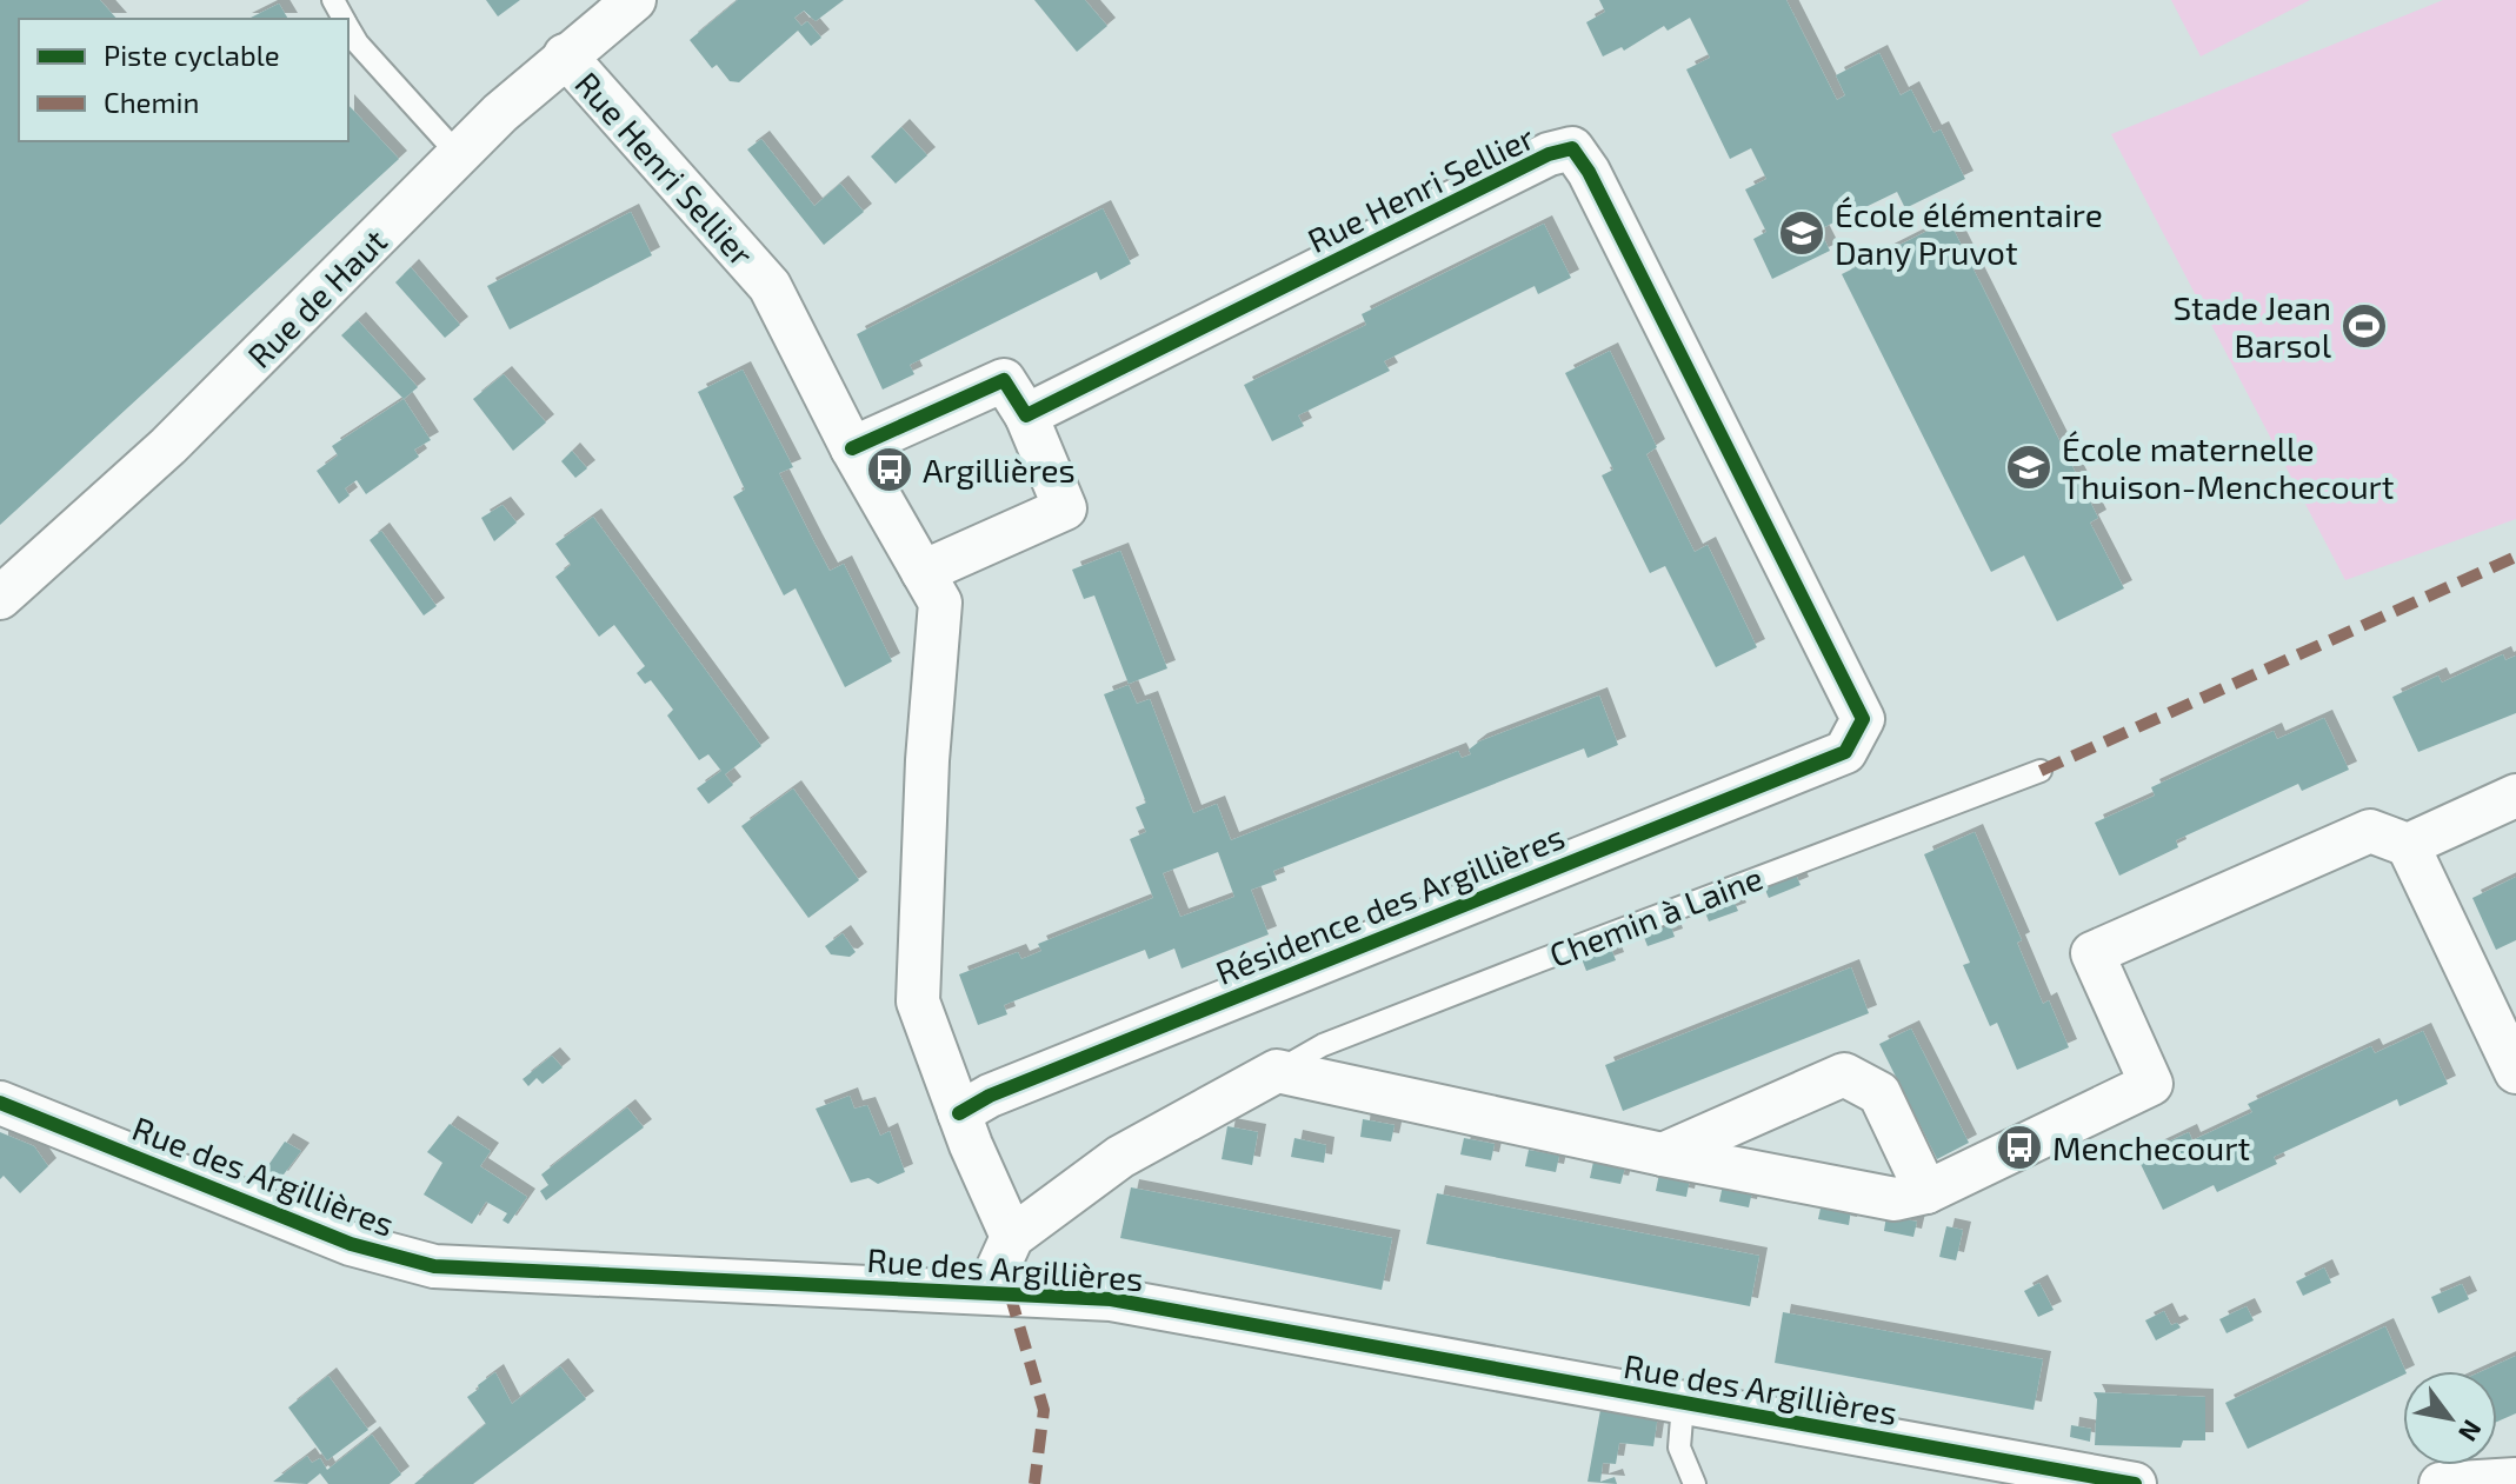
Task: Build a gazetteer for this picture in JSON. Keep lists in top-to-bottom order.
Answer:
{
  "streets": {
    "street": [
      "Rue Henri Sellier",
      "Rue de Haut",
      "Résidence des Argillières",
      "Rue des Argillières"
    ],
    "lane": ["Chemin à Laine"]
  },
  "crossings": [
    ["Rue Henri Sellier", "Rue de Haut"],
    ["Rue Henri Sellier", "Résidence des Argillières"]
  ],
  "places": {
    "school or university": ["École élémentaire Dany Pruvot", "École maternelle Thuison-Menchecourt"],
    "sports": ["Stade Jean Barsol"],
    "bus stop": ["Argillières", "Menchecourt"]
  },
  "legend": ["Piste cyclable", "Chemin"],
  "north": "bottom right"
}
